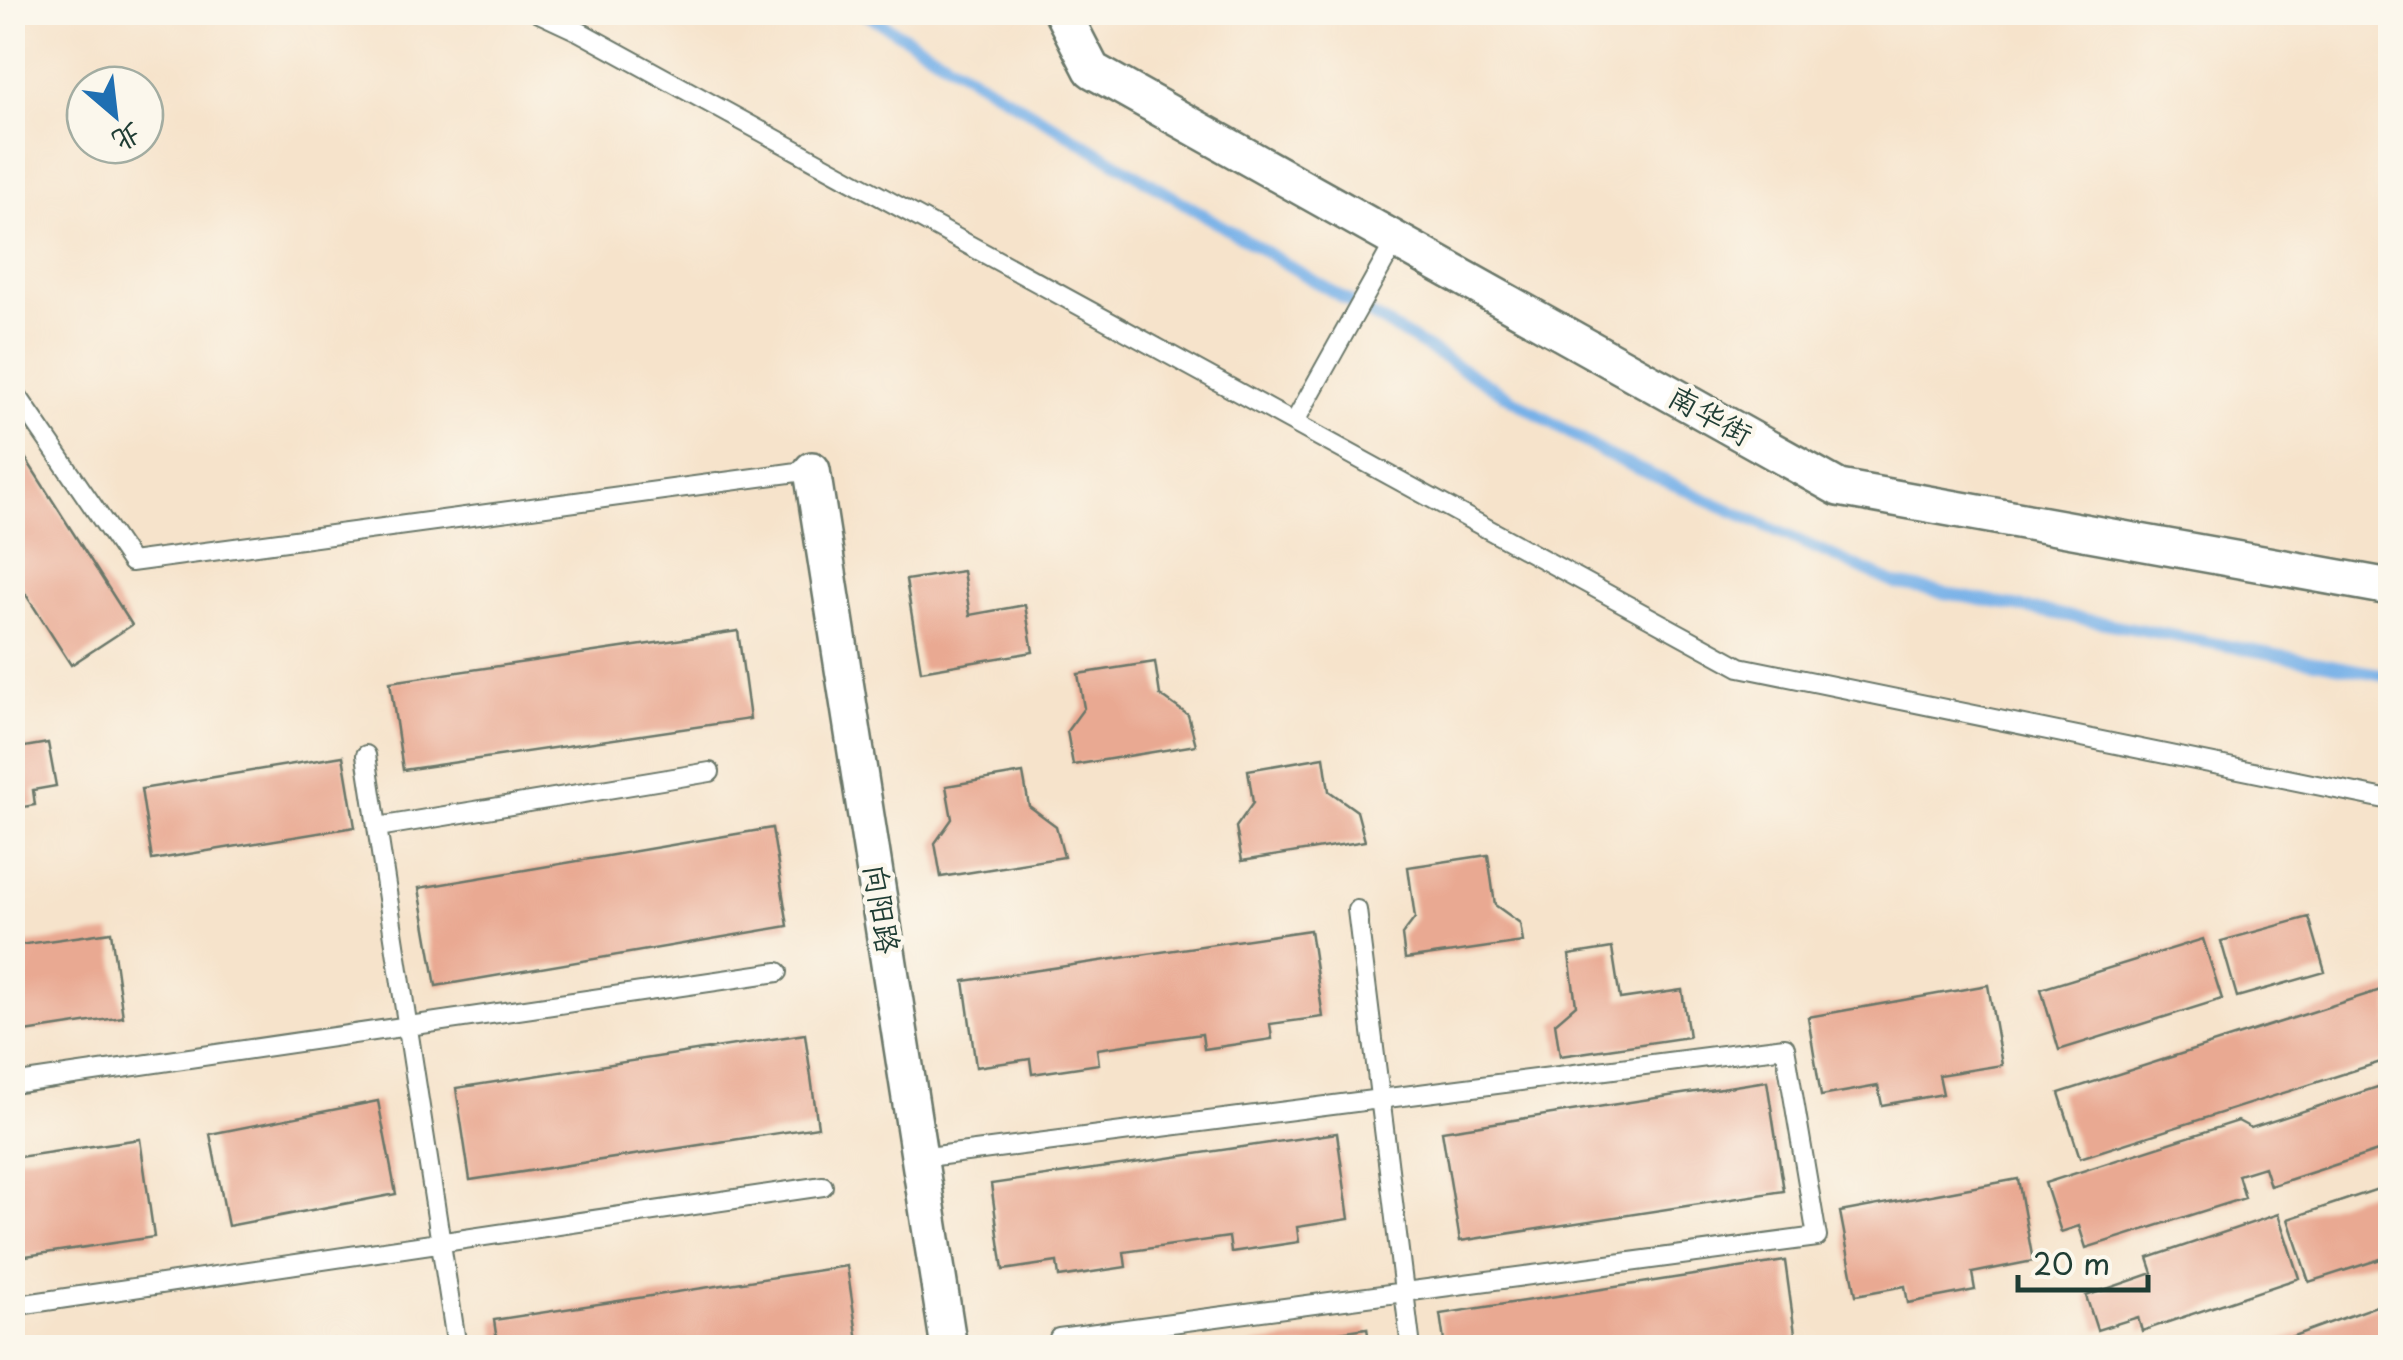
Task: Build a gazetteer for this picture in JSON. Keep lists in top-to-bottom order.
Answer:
{
  "streets": {
    "street": ["南华街", "向阳路"]
  },
  "scale_bar": "20 m",
  "north": "bottom right"
}
